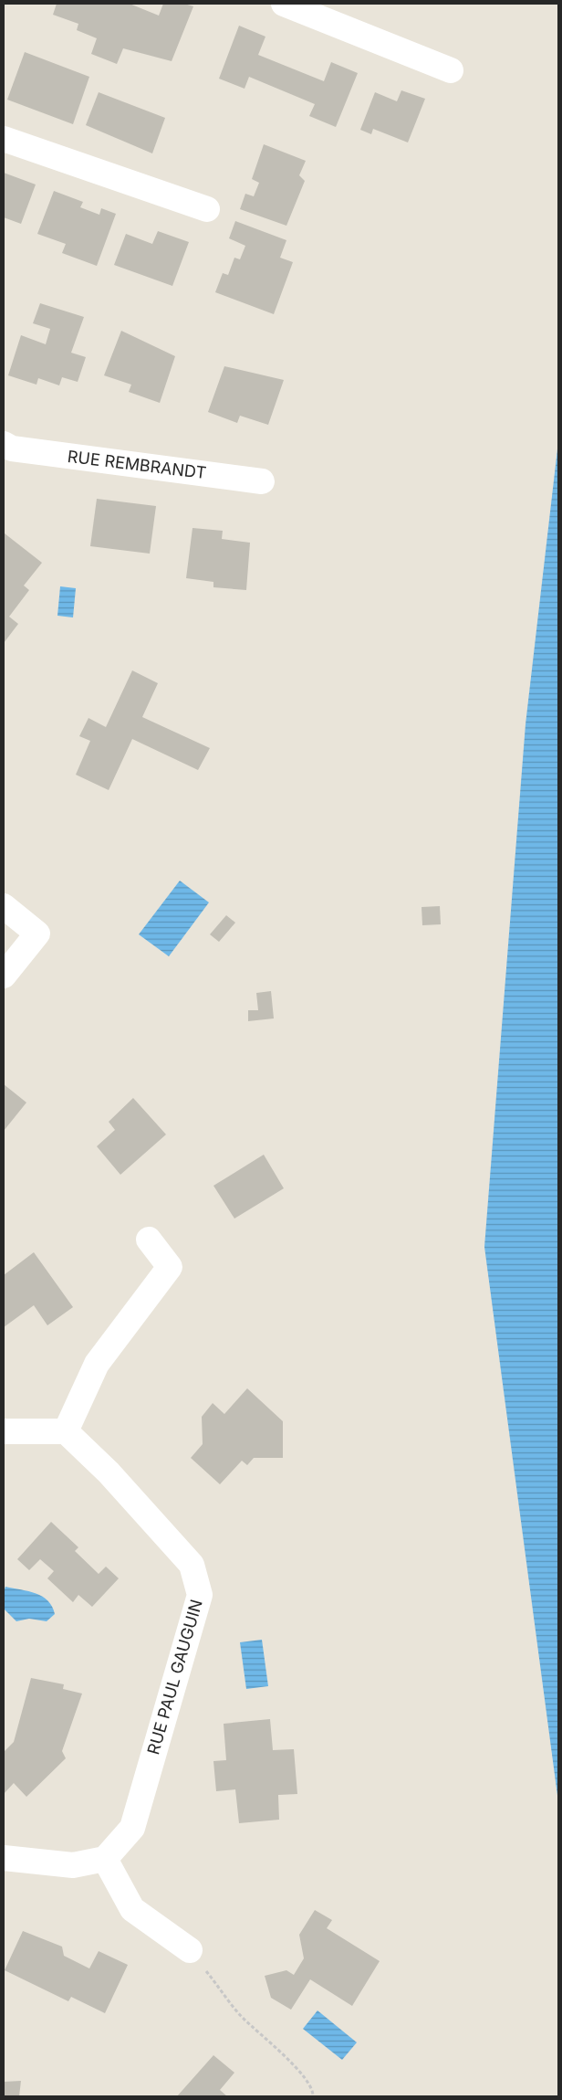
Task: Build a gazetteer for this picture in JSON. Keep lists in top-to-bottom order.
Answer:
{
  "streets": {
    "street": ["RUE REMBRANDT", "RUE PAUL GAUGUIN"]
  }
}
